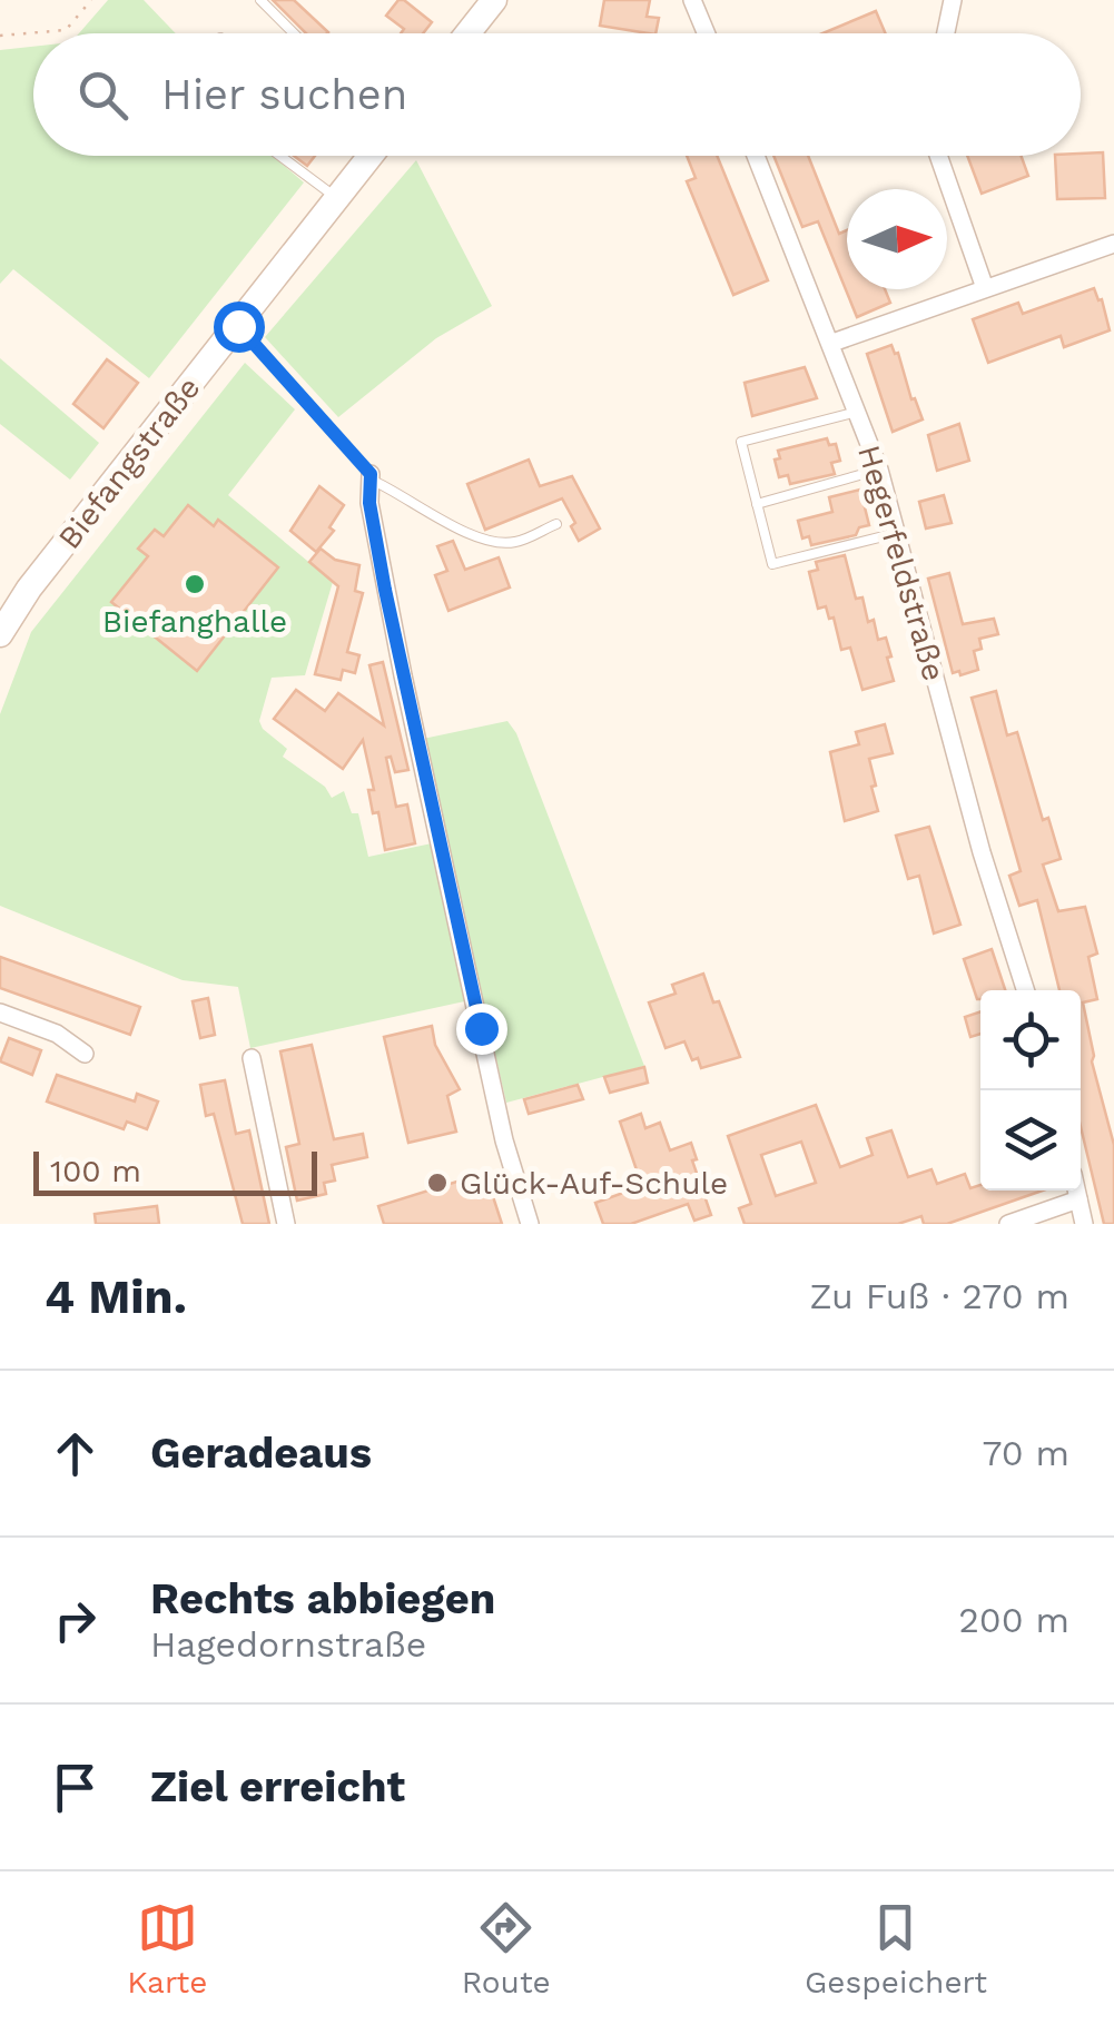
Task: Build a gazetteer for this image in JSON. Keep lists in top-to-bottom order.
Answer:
{
  "streets": {
    "main road": ["Biefangstraße"],
    "street": ["Hegerfeldstraße"]
  },
  "places": ["Biefanghalle", "Glück-Auf-Schule"],
  "scale_bar": "100 m",
  "north": "right",
  "page": {
    "search": "Hier suchen",
    "scale": "100 m",
    "heading": ["4 Min.", "Zu Fuß · 270 m"],
    "list": [
      ["Geradeaus", "70 m"],
      ["Rechts abbiegen", "Hagedornstraße", "200 m"],
      "Ziel erreicht"
    ],
    "nav": ["Karte", "Route", "Gespeichert"]
  }
}
